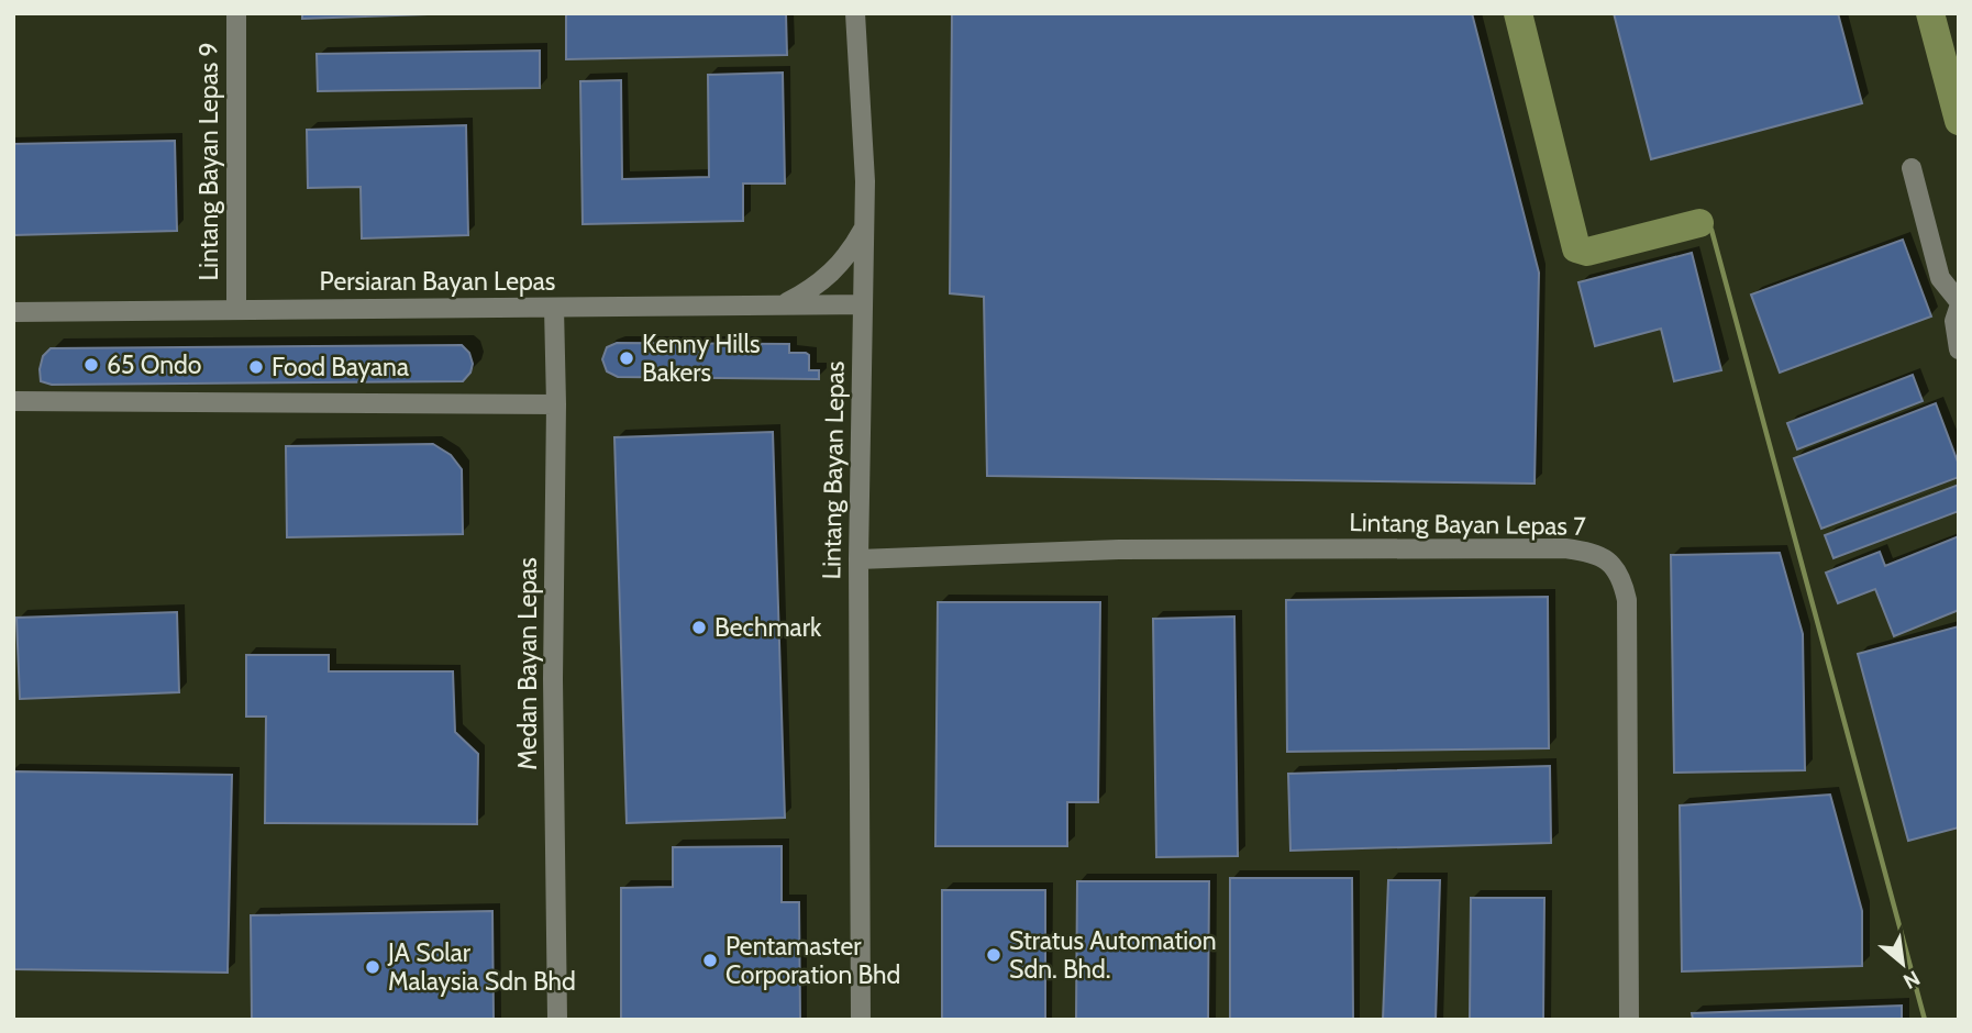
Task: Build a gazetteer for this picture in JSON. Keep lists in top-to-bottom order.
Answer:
{
  "streets": {
    "street": [
      "Lintang Bayan Lepas 9",
      "Persiaran Bayan Lepas",
      "Lintang Bayan Lepas",
      "Lintang Bayan Lepas 7",
      "Medan Bayan Lepas"
    ]
  },
  "crossings": [
    ["Lintang Bayan Lepas 9", "Persiaran Bayan Lepas"],
    ["Persiaran Bayan Lepas", "Lintang Bayan Lepas"],
    ["Persiaran Bayan Lepas", "Medan Bayan Lepas"],
    ["Lintang Bayan Lepas", "Lintang Bayan Lepas 7"]
  ],
  "places": [
    "Kenny Hills Bakers",
    "65 Ondo",
    "Food Bayana",
    "Bechmark",
    "Stratus Automation Sdn. Bhd.",
    "Pentamaster Corporation Bhd",
    "JA Solar Malaysia Sdn Bhd"
  ],
  "north": "bottom right"
}
